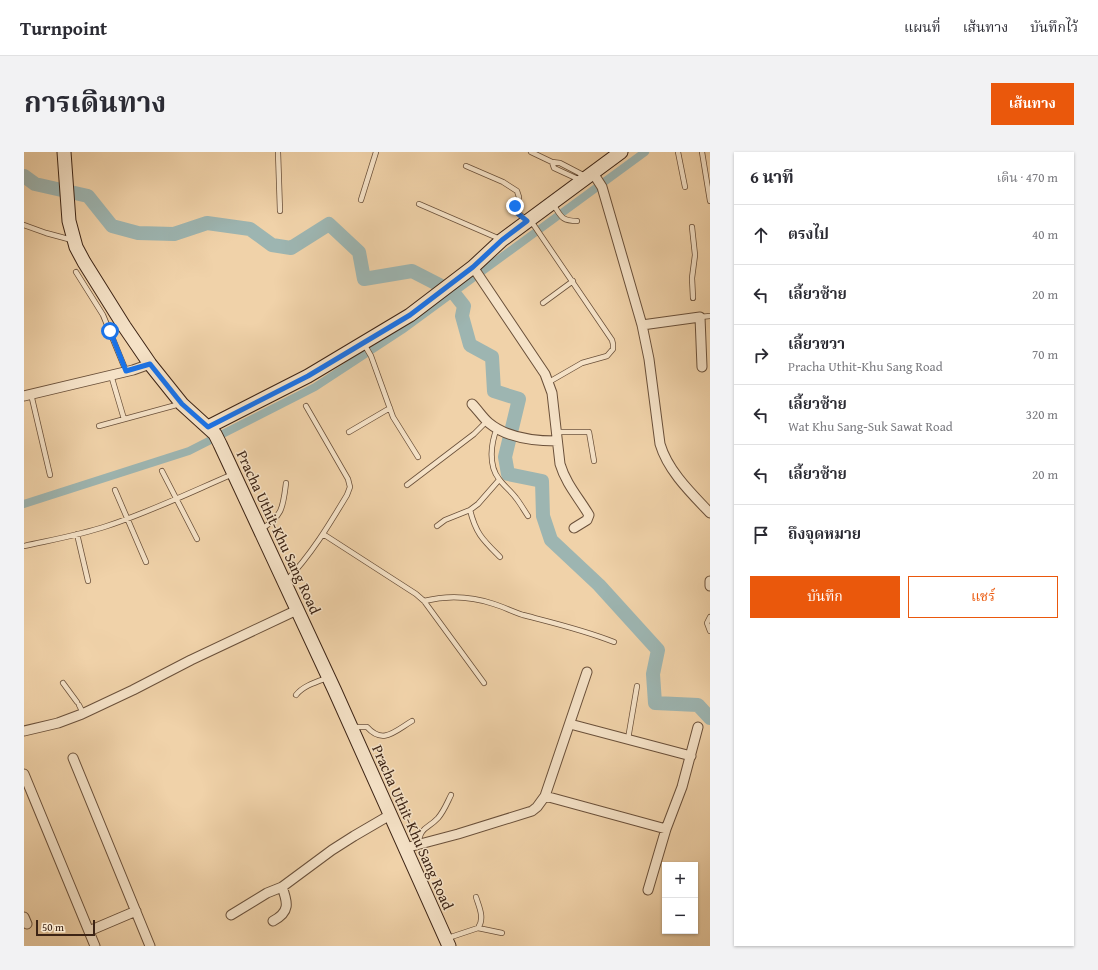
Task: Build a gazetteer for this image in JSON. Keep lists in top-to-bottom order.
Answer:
{
  "streets": {
    "main road": ["Pracha Uthit-Khu Sang Road"]
  },
  "scale_bar": "50 m",
  "page": {
    "header": "Turnpoint",
    "nav": ["แผนที่", "เส้นทาง", "บันทึกไว้"],
    "title": "การเดินทาง",
    "buttons": [
      "เส้นทาง",
      ["บันทึก", "แชร์"]
    ],
    "heading": ["6 นาที", "เดิน · 470 m"],
    "list": [
      ["ตรงไป", "40 m"],
      ["เลี้ยวซ้าย", "20 m"],
      ["เลี้ยวขวา", "Pracha Uthit-Khu Sang Road", "70 m"],
      ["เลี้ยวซ้าย", "Wat Khu Sang-Suk Sawat Road", "320 m"],
      ["เลี้ยวซ้าย", "20 m"],
      "ถึงจุดหมาย"
    ],
    "map_buttons": ["+", "−"],
    "scale": "50 m"
  }
}
